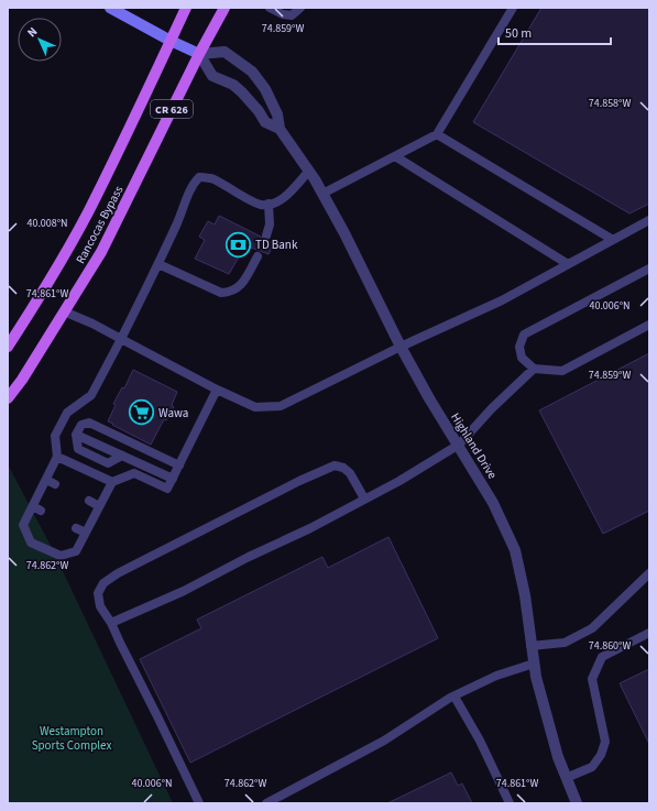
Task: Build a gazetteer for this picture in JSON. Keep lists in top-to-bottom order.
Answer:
{
  "streets": {
    "main road": ["CR 626", "Rancocas Bypass"],
    "street": ["Highland Drive"]
  },
  "crossings": [
    ["CR 626", "Rancocas Bypass"],
    ["CR 626", "Highland Drive"],
    ["Rancocas Bypass", "Highland Drive"]
  ],
  "parks": ["Westampton Sports Complex"],
  "places": {
    "bank": ["TD Bank"],
    "supermarket": ["Wawa"]
  },
  "scale_bar": "50 m",
  "north": "top left",
  "coordinates": [
    "74.859°W",
    "74.858°W",
    "40.008°N",
    "74.861°W",
    "40.006°N",
    "74.862°W",
    "74.860°W"
  ]
}
